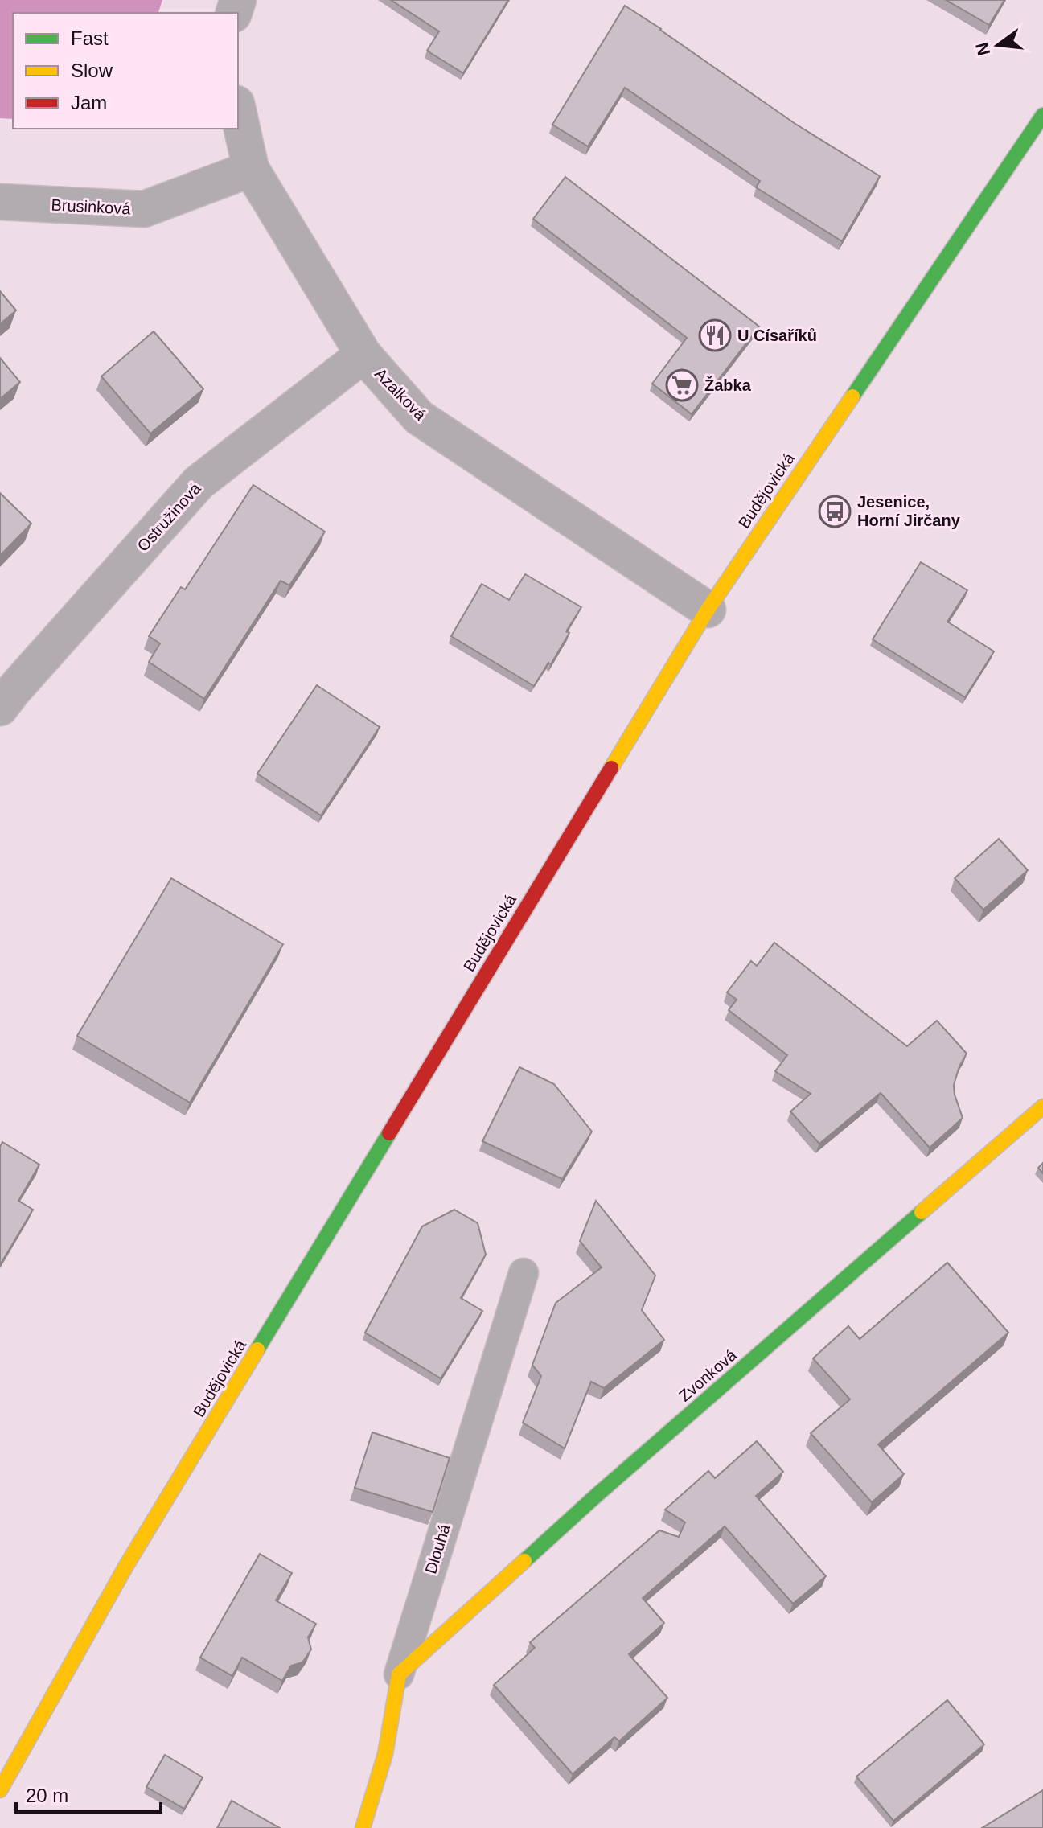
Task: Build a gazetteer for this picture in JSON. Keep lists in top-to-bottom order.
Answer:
{
  "streets": {
    "main road": ["Budějovická", "Zvonková", "Dlouhá"],
    "street": ["Brusinková", "Azalková", "Ostružinová"]
  },
  "crossings": [
    ["Brusinková", "Azalková"],
    ["Azalková", "Budějovická"],
    ["Azalková", "Ostružinová"],
    ["Zvonková", "Dlouhá"]
  ],
  "places": {
    "restaurant": ["U Císaříků"],
    "supermarket": ["Žabka"],
    "bus stop": ["Jesenice, Horní Jirčany"]
  },
  "legend": ["Fast", "Slow", "Jam"],
  "scale_bar": "20 m",
  "north": "left"
}
